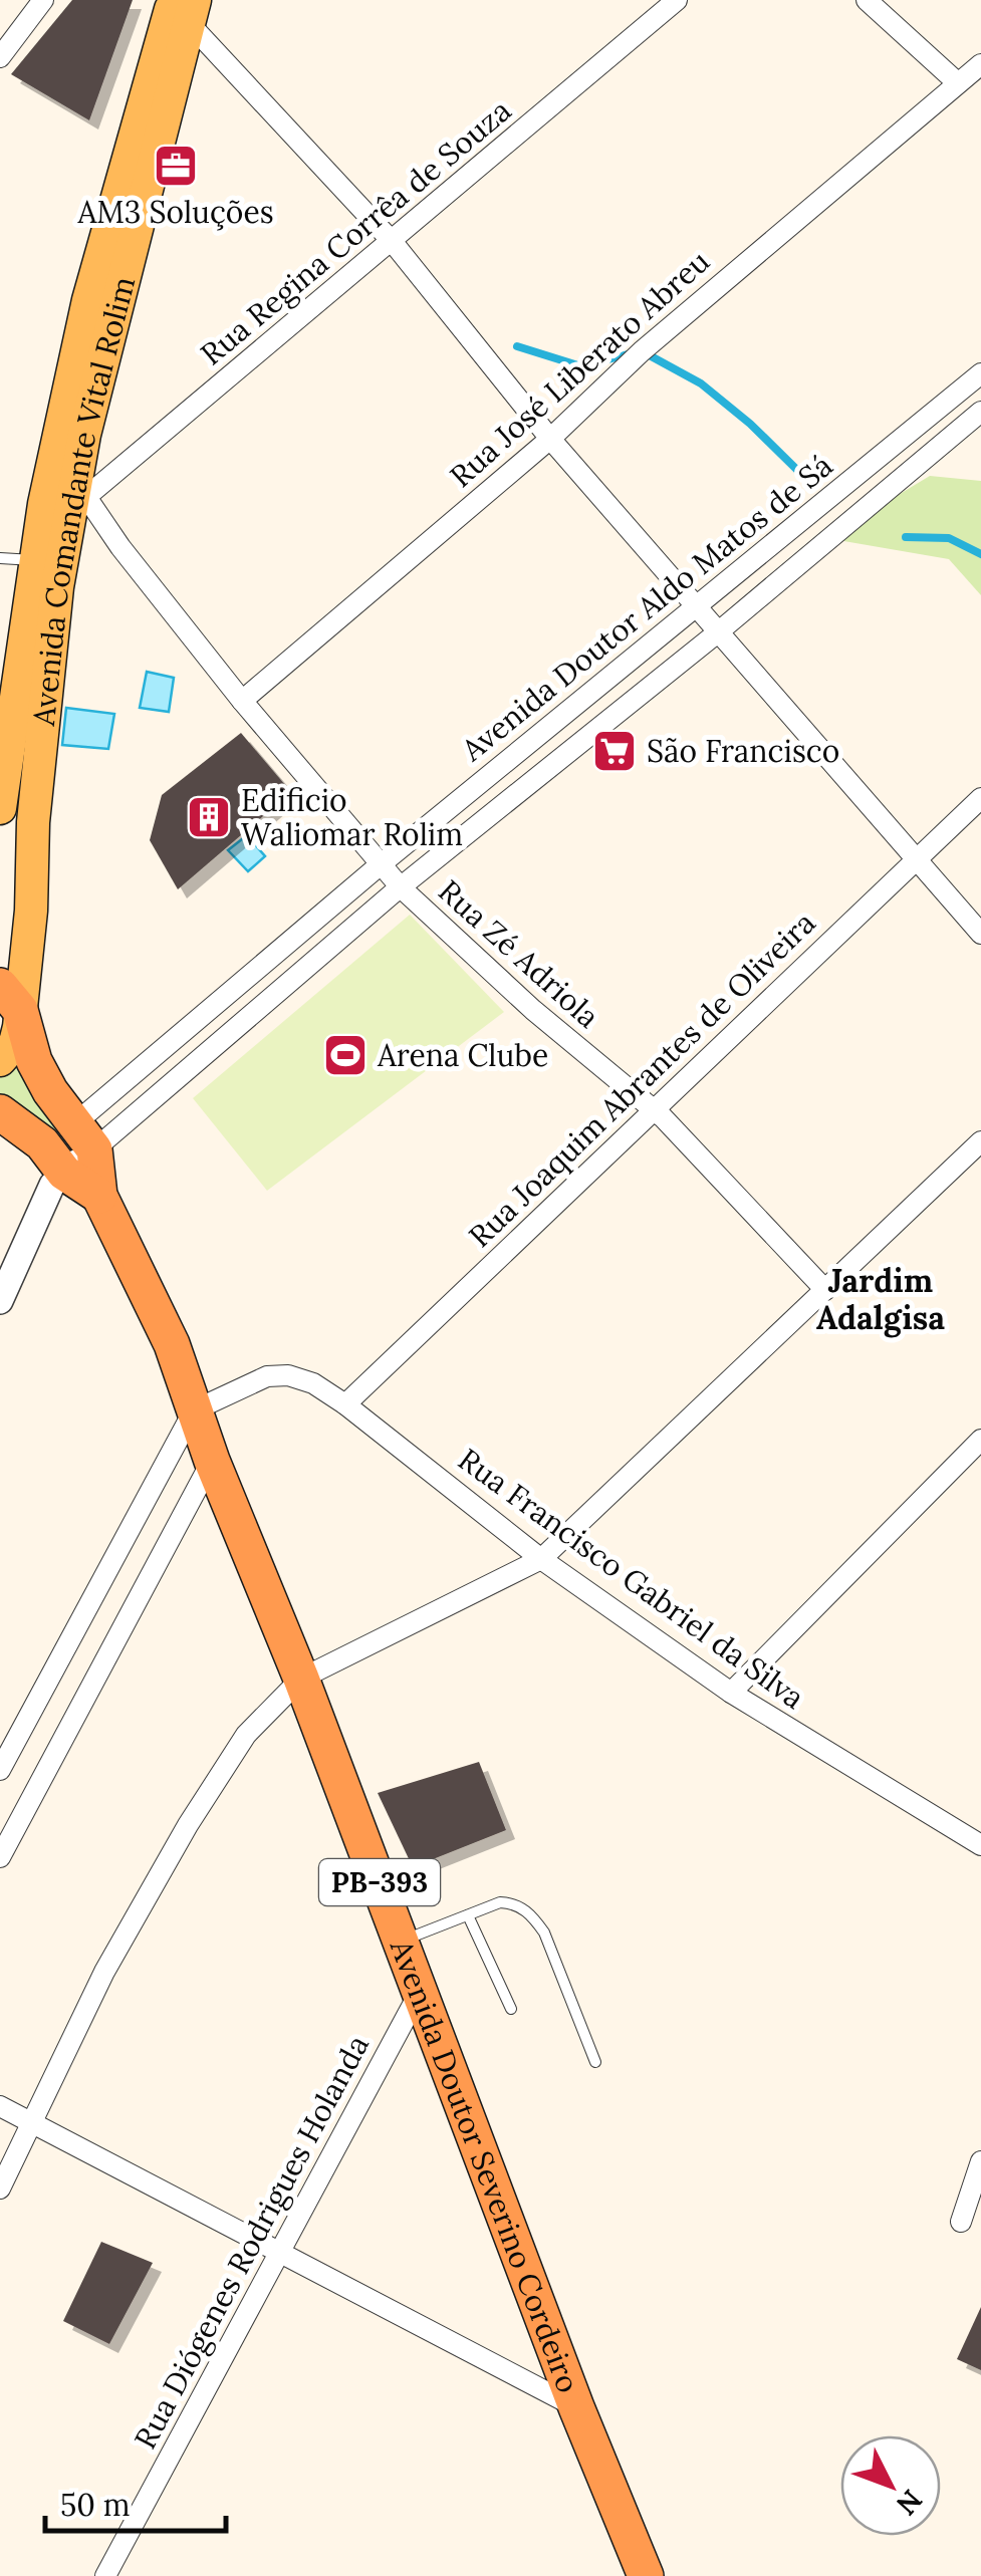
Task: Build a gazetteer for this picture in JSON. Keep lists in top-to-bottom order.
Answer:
{
  "streets": {
    "highway": ["PB-393", "Avenida Doutor Severino Cordeiro"],
    "main road": ["Avenida Comandante Vital Rolim"],
    "street": [
      "Rua Regina Corrêa de Souza",
      "Rua José Liberato Abreu",
      "Avenida Doutor Aldo Matos de Sá",
      "Rua Zé Adriola",
      "Rua Joaquim Abrantes de Oliveira",
      "Rua Francisco Gabriel da Silva",
      "Rua Diógenes Rodrigues Holanda"
    ]
  },
  "crossings": [
    ["Rua Regina Corrêa de Souza", "Avenida Comandante Vital Rolim"],
    ["Rua Regina Corrêa de Souza", "Rua Zé Adriola"],
    ["Rua José Liberato Abreu", "Rua Zé Adriola"],
    ["Avenida Comandante Vital Rolim", "Rua Zé Adriola"],
    ["Avenida Doutor Aldo Matos de Sá", "Rua Zé Adriola"],
    ["Avenida Doutor Aldo Matos de Sá", "Avenida Doutor Severino Cordeiro"],
    ["Rua Zé Adriola", "Rua Joaquim Abrantes de Oliveira"],
    ["Rua Joaquim Abrantes de Oliveira", "Rua Francisco Gabriel da Silva"],
    ["Rua Francisco Gabriel da Silva", "Avenida Doutor Severino Cordeiro"],
    ["Avenida Doutor Severino Cordeiro", "Rua Diógenes Rodrigues Holanda"]
  ],
  "districts": ["Jardim Adalgisa"],
  "places": {
    "office": ["AM3 Soluções"],
    "supermarket": ["São Francisco"],
    "building": ["Edificio Waliomar Rolim"],
    "sports": ["Arena Clube"]
  },
  "scale_bar": "50 m",
  "north": "bottom right"
}
